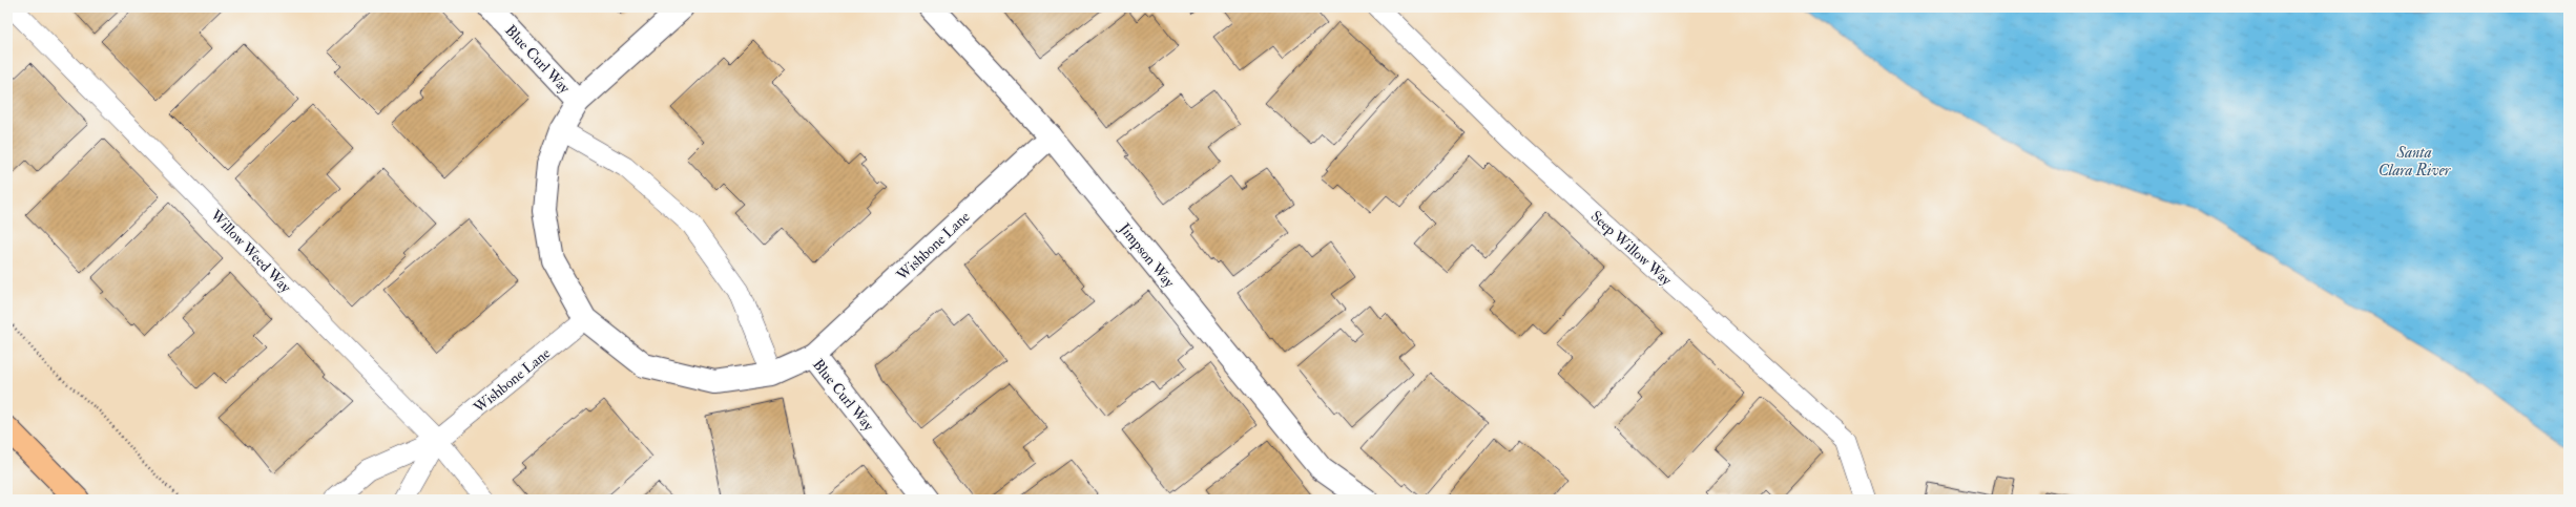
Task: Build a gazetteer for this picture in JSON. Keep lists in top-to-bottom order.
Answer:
{
  "streets": {
    "street": ["Blue Curl Way", "Wishbone Lane", "Jimpson Way"],
    "lane": ["Seep Willow Way", "Willow Weed Way"]
  },
  "crossings": [
    ["Blue Curl Way", "Wishbone Lane"],
    ["Wishbone Lane", "Willow Weed Way"],
    ["Wishbone Lane", "Jimpson Way"]
  ],
  "water": ["Santa Clara River"]
}
